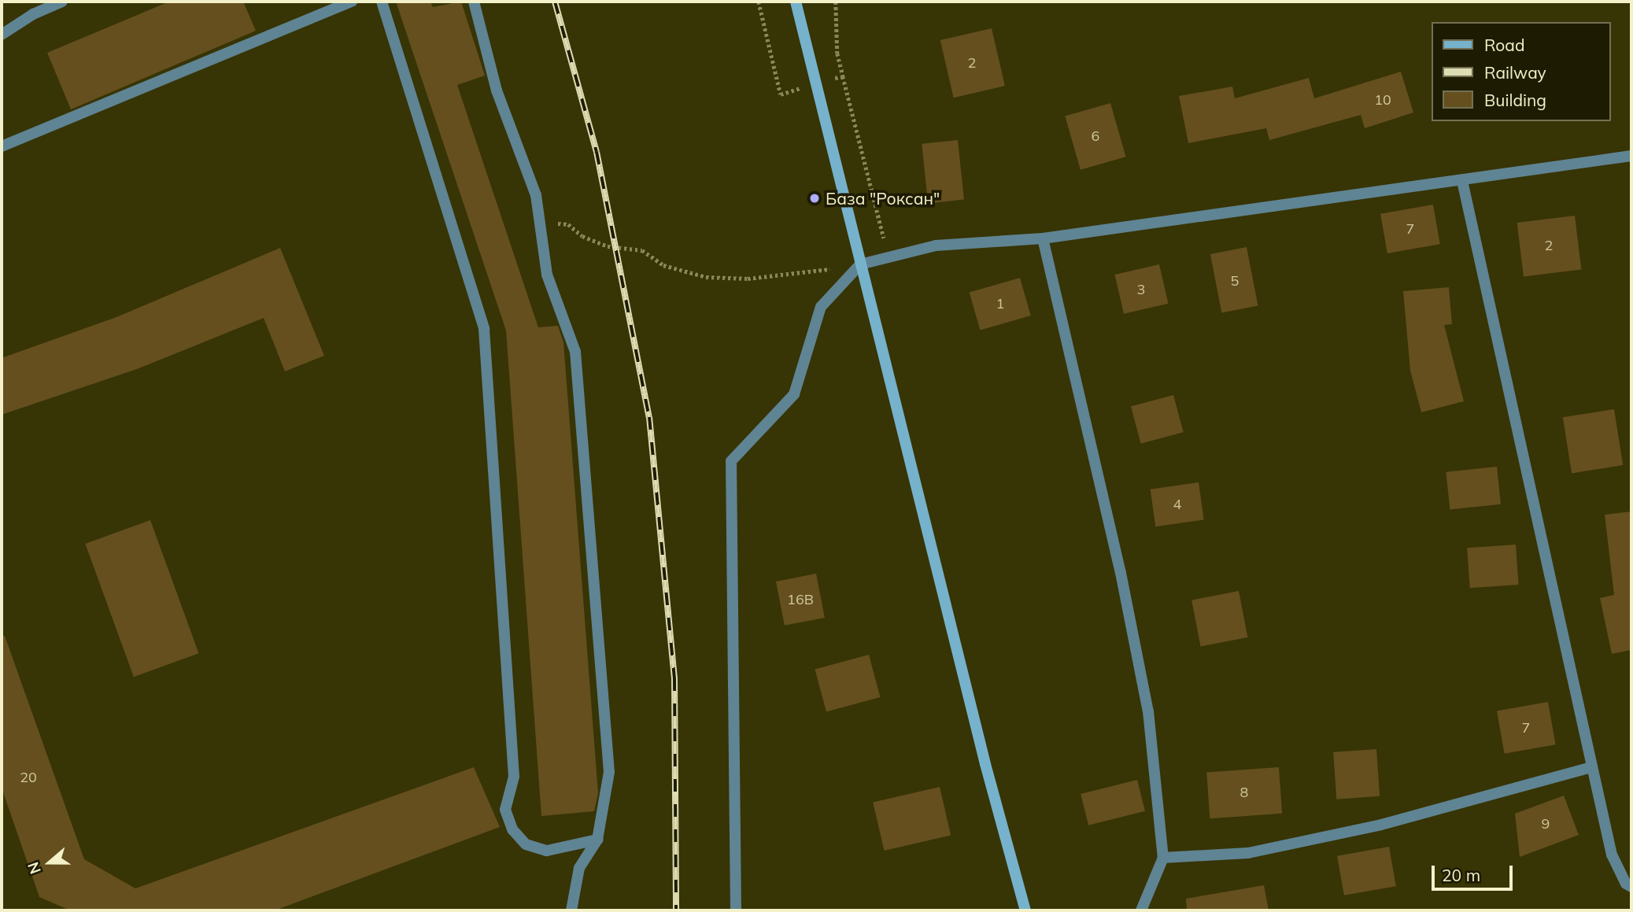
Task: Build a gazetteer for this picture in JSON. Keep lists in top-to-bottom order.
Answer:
{
  "places": ["База \"Роксан\""],
  "house_numbers": [
    "2",
    "10",
    "6",
    "7",
    "2",
    "5",
    "3",
    "1",
    "4",
    "16В",
    "7",
    "20",
    "8",
    "9"
  ],
  "legend": ["Road", "Railway", "Building"],
  "scale_bar": "20 m",
  "north": "left"
}
